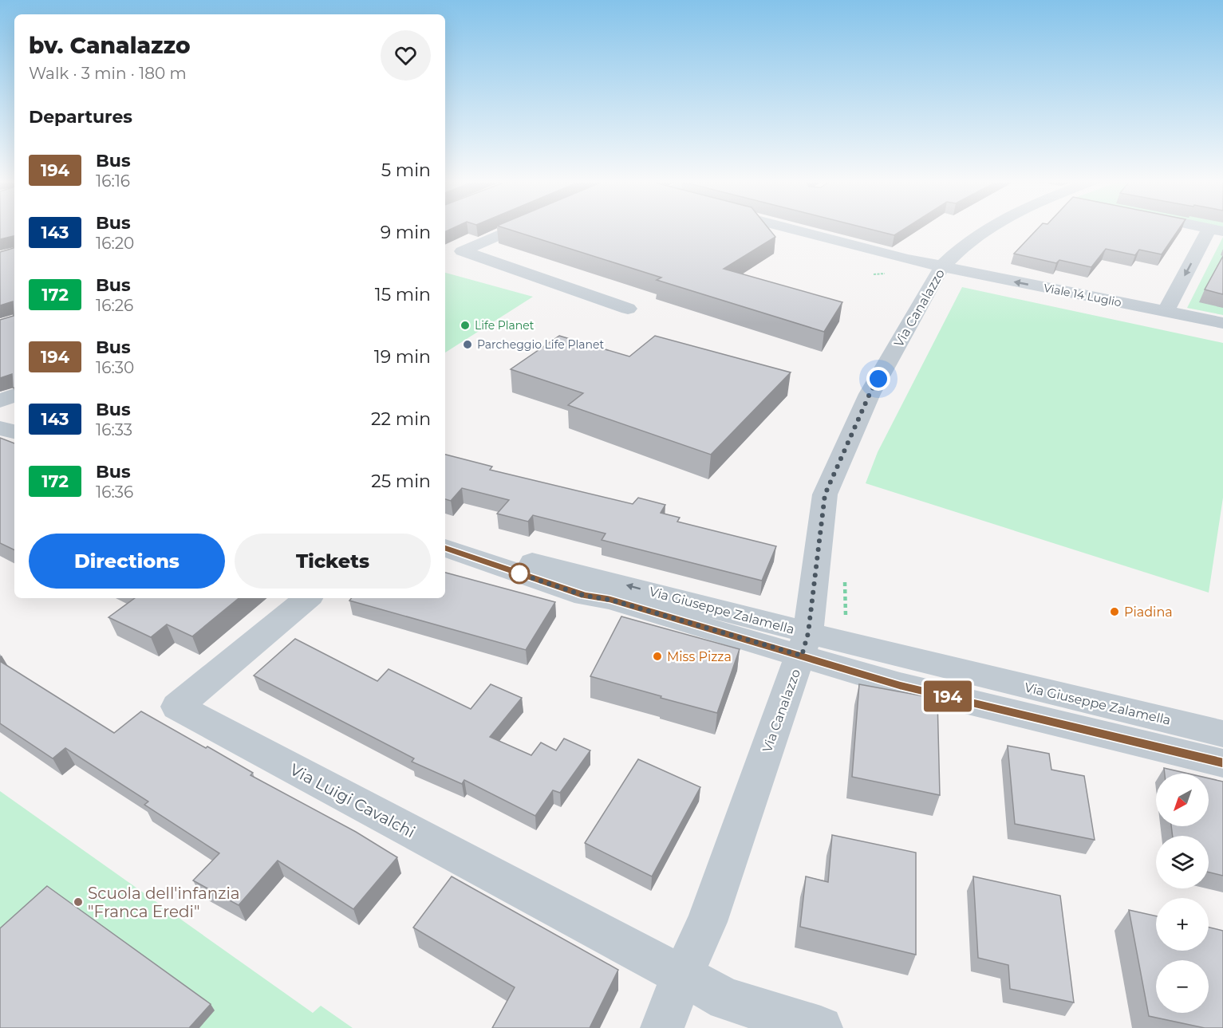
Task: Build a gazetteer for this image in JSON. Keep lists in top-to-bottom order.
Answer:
{
  "streets": {
    "street": [
      "Viale 14 Luglio",
      "Via Canalazzo",
      "Via Giuseppe Zalamella",
      "Via Luigi Cavalchi"
    ]
  },
  "crossings": [
    ["Viale 14 Luglio", "Via Canalazzo"],
    ["Via Canalazzo", "Via Giuseppe Zalamella"],
    ["Via Canalazzo", "Via Luigi Cavalchi"]
  ],
  "one_way": ["Viale 14 Luglio"],
  "places": [
    "Life Planet",
    "Parcheggio Life Planet",
    "Piadina",
    "Miss Pizza",
    "Scuola dell'infanzia \"Franca Eredi\""
  ],
  "lines": ["bus line 194"],
  "north": "bottom left",
  "page": {
    "on_map": "194",
    "heading": [
      ["bv. Canalazzo", "Walk · 3 min · 180 m"],
      "Departures"
    ],
    "list": [
      {
        "mark": "194",
        "name": "Bus",
        "note": "16:16",
        "value": "5 min"
      },
      {
        "mark": "143",
        "name": "Bus",
        "note": "16:20",
        "value": "9 min"
      },
      {
        "mark": "172",
        "name": "Bus",
        "note": "16:26",
        "value": "15 min"
      },
      {
        "mark": "194",
        "name": "Bus",
        "note": "16:30",
        "value": "19 min"
      },
      {
        "mark": "143",
        "name": "Bus",
        "note": "16:33",
        "value": "22 min"
      },
      {
        "mark": "172",
        "name": "Bus",
        "note": "16:36",
        "value": "25 min"
      }
    ],
    "buttons": ["Directions", "Tickets"],
    "map_buttons": ["+", "−"]
  }
}
